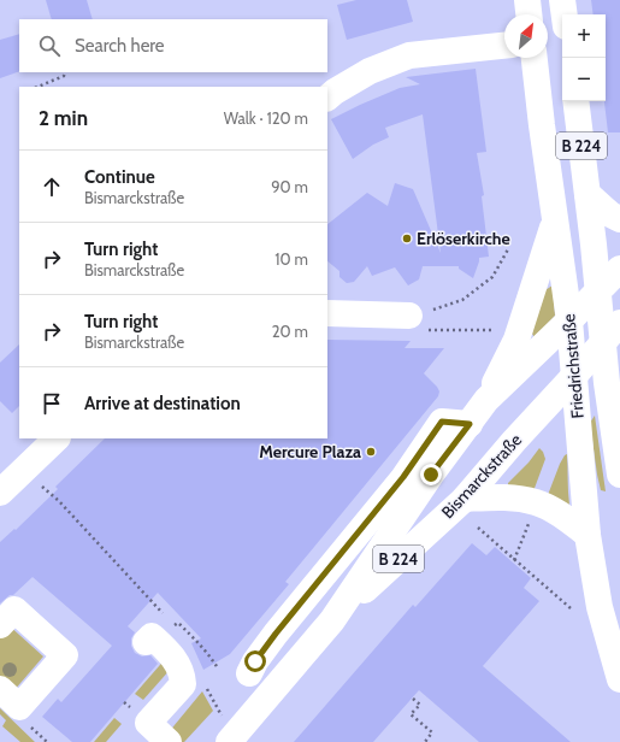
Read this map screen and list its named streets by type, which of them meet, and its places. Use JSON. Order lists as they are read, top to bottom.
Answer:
{
  "streets": {
    "main road": ["B 224", "Friedrichstraße", "Bismarckstraße"]
  },
  "crossings": [
    ["Friedrichstraße", "Bismarckstraße"]
  ],
  "places": ["Erlöserkirche", "Mercure Plaza"],
  "north": "top right",
  "page": {
    "map_buttons": ["+", "−"],
    "search": "Search here",
    "heading": ["2 min", "Walk · 120 m"],
    "list": [
      ["Continue", "Bismarckstraße", "90 m"],
      ["Turn right", "Bismarckstraße", "10 m"],
      ["Turn right", "Bismarckstraße", "20 m"],
      "Arrive at destination"
    ]
  }
}
